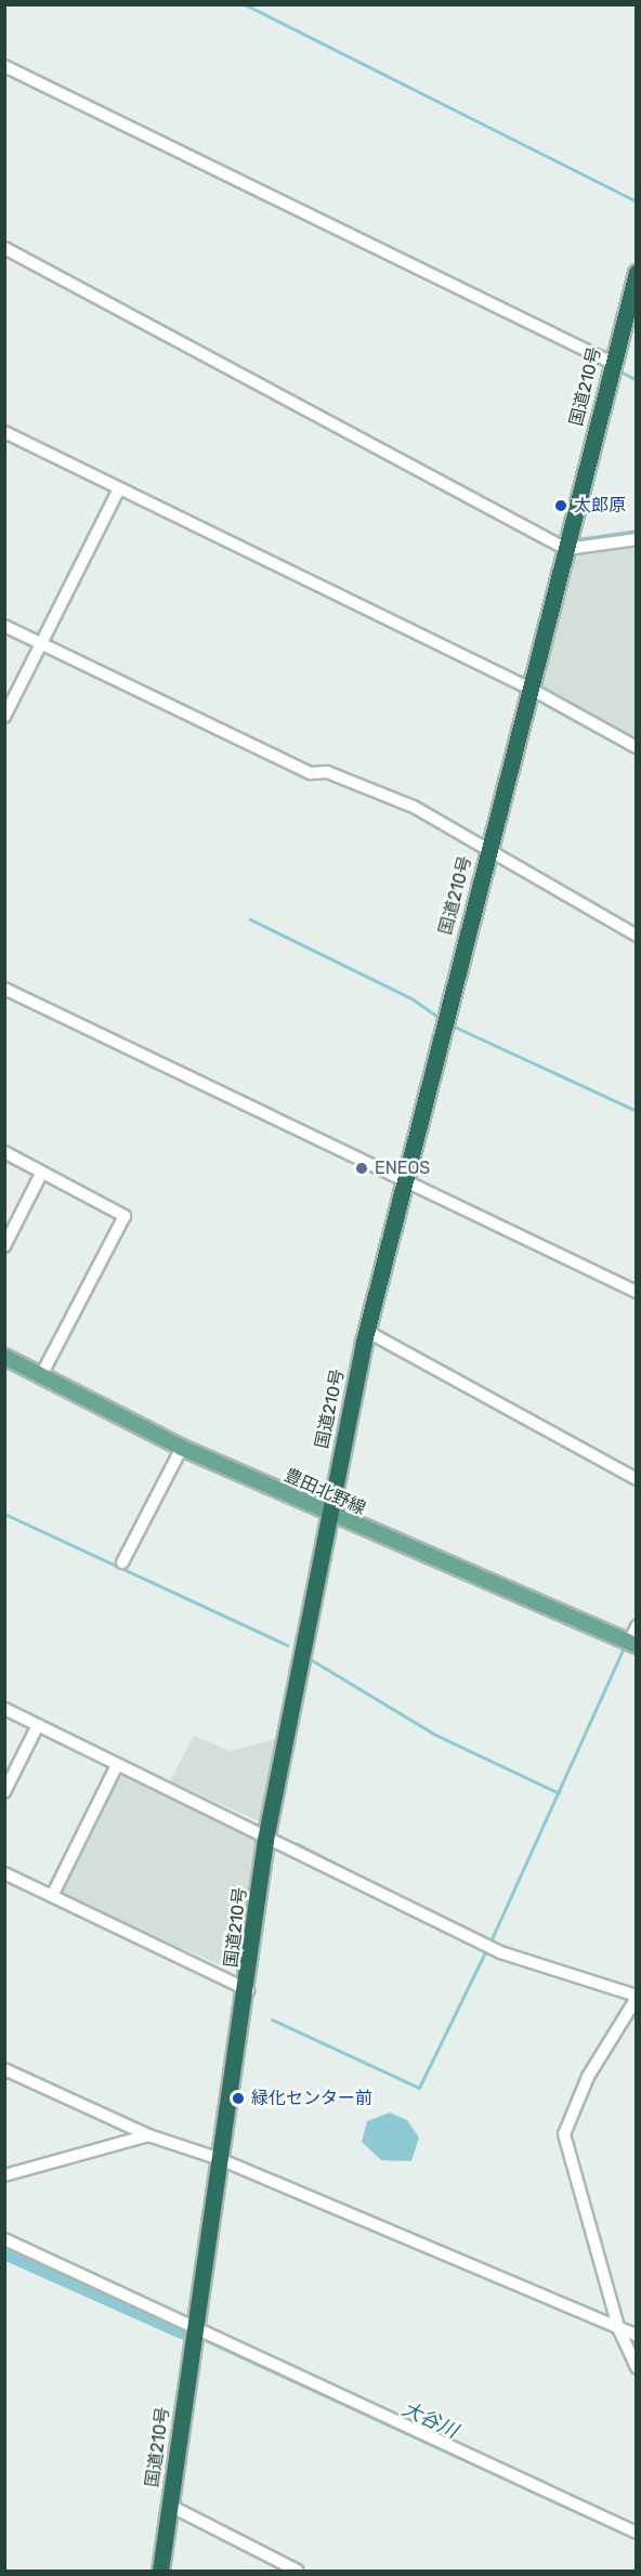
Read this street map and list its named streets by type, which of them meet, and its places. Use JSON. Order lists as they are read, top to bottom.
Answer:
{
  "streets": {
    "highway": ["国道210号"],
    "main road": ["豊田北野線"]
  },
  "crossings": [
    ["国道210号", "豊田北野線"]
  ],
  "water": ["大谷川"],
  "places": ["太郎原", "ENEOS", "緑化センター前"]
}
